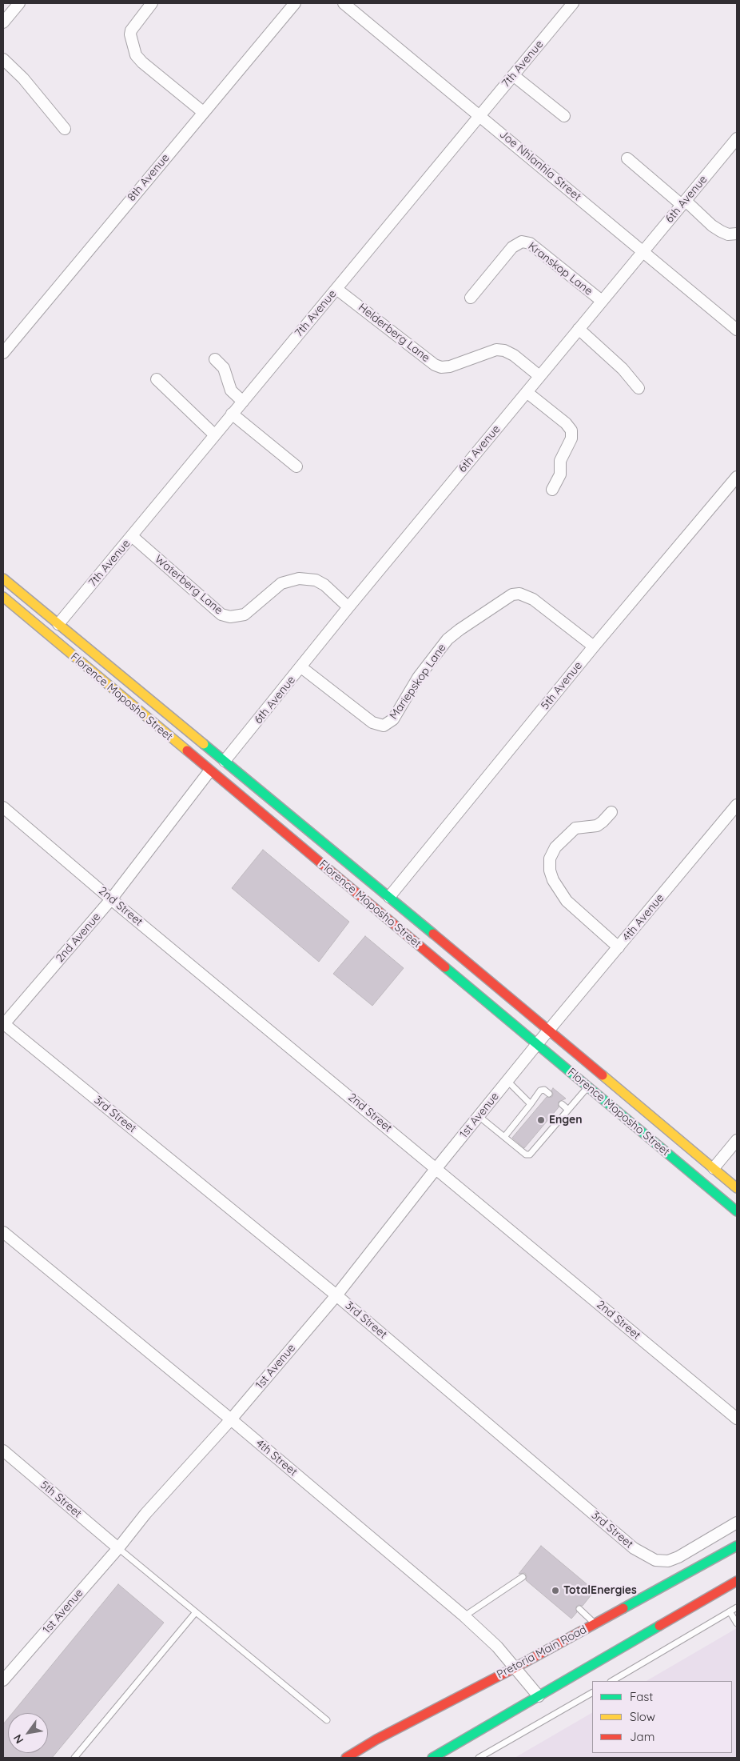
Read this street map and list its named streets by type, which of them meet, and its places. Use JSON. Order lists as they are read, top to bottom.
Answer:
{
  "streets": {
    "street": [
      "7th Avenue",
      "Joe Nhlanhla Street",
      "8th Avenue",
      "6th Avenue",
      "Kranskop Lane",
      "Helderberg Lane",
      "Waterberg Lane",
      "Mariepskop Lane",
      "5th Avenue",
      "Florence Moposho Street",
      "2nd Street",
      "4th Avenue",
      "2nd Avenue",
      "3rd Street",
      "1st Avenue",
      "4th Street",
      "5th Street",
      "Pretoria Main Road"
    ]
  },
  "crossings": [
    ["7th Avenue", "Joe Nhlanhla Street"],
    ["7th Avenue", "Helderberg Lane"],
    ["7th Avenue", "Waterberg Lane"],
    ["7th Avenue", "Florence Moposho Street"],
    ["Joe Nhlanhla Street", "6th Avenue"],
    ["6th Avenue", "Kranskop Lane"],
    ["6th Avenue", "Helderberg Lane"],
    ["6th Avenue", "Waterberg Lane"],
    ["6th Avenue", "Mariepskop Lane"],
    ["6th Avenue", "Florence Moposho Street"],
    ["Mariepskop Lane", "5th Avenue"],
    ["5th Avenue", "Florence Moposho Street"],
    ["Florence Moposho Street", "4th Avenue"],
    ["Florence Moposho Street", "2nd Avenue"],
    ["Florence Moposho Street", "1st Avenue"],
    ["2nd Street", "2nd Avenue"],
    ["2nd Street", "1st Avenue"],
    ["4th Avenue", "1st Avenue"],
    ["2nd Avenue", "3rd Street"],
    ["3rd Street", "1st Avenue"],
    ["1st Avenue", "4th Street"],
    ["1st Avenue", "5th Street"],
    ["4th Street", "Pretoria Main Road"]
  ],
  "places": ["Engen", "TotalEnergies"],
  "legend": ["Fast", "Slow", "Jam"],
  "north": "bottom left"
}
